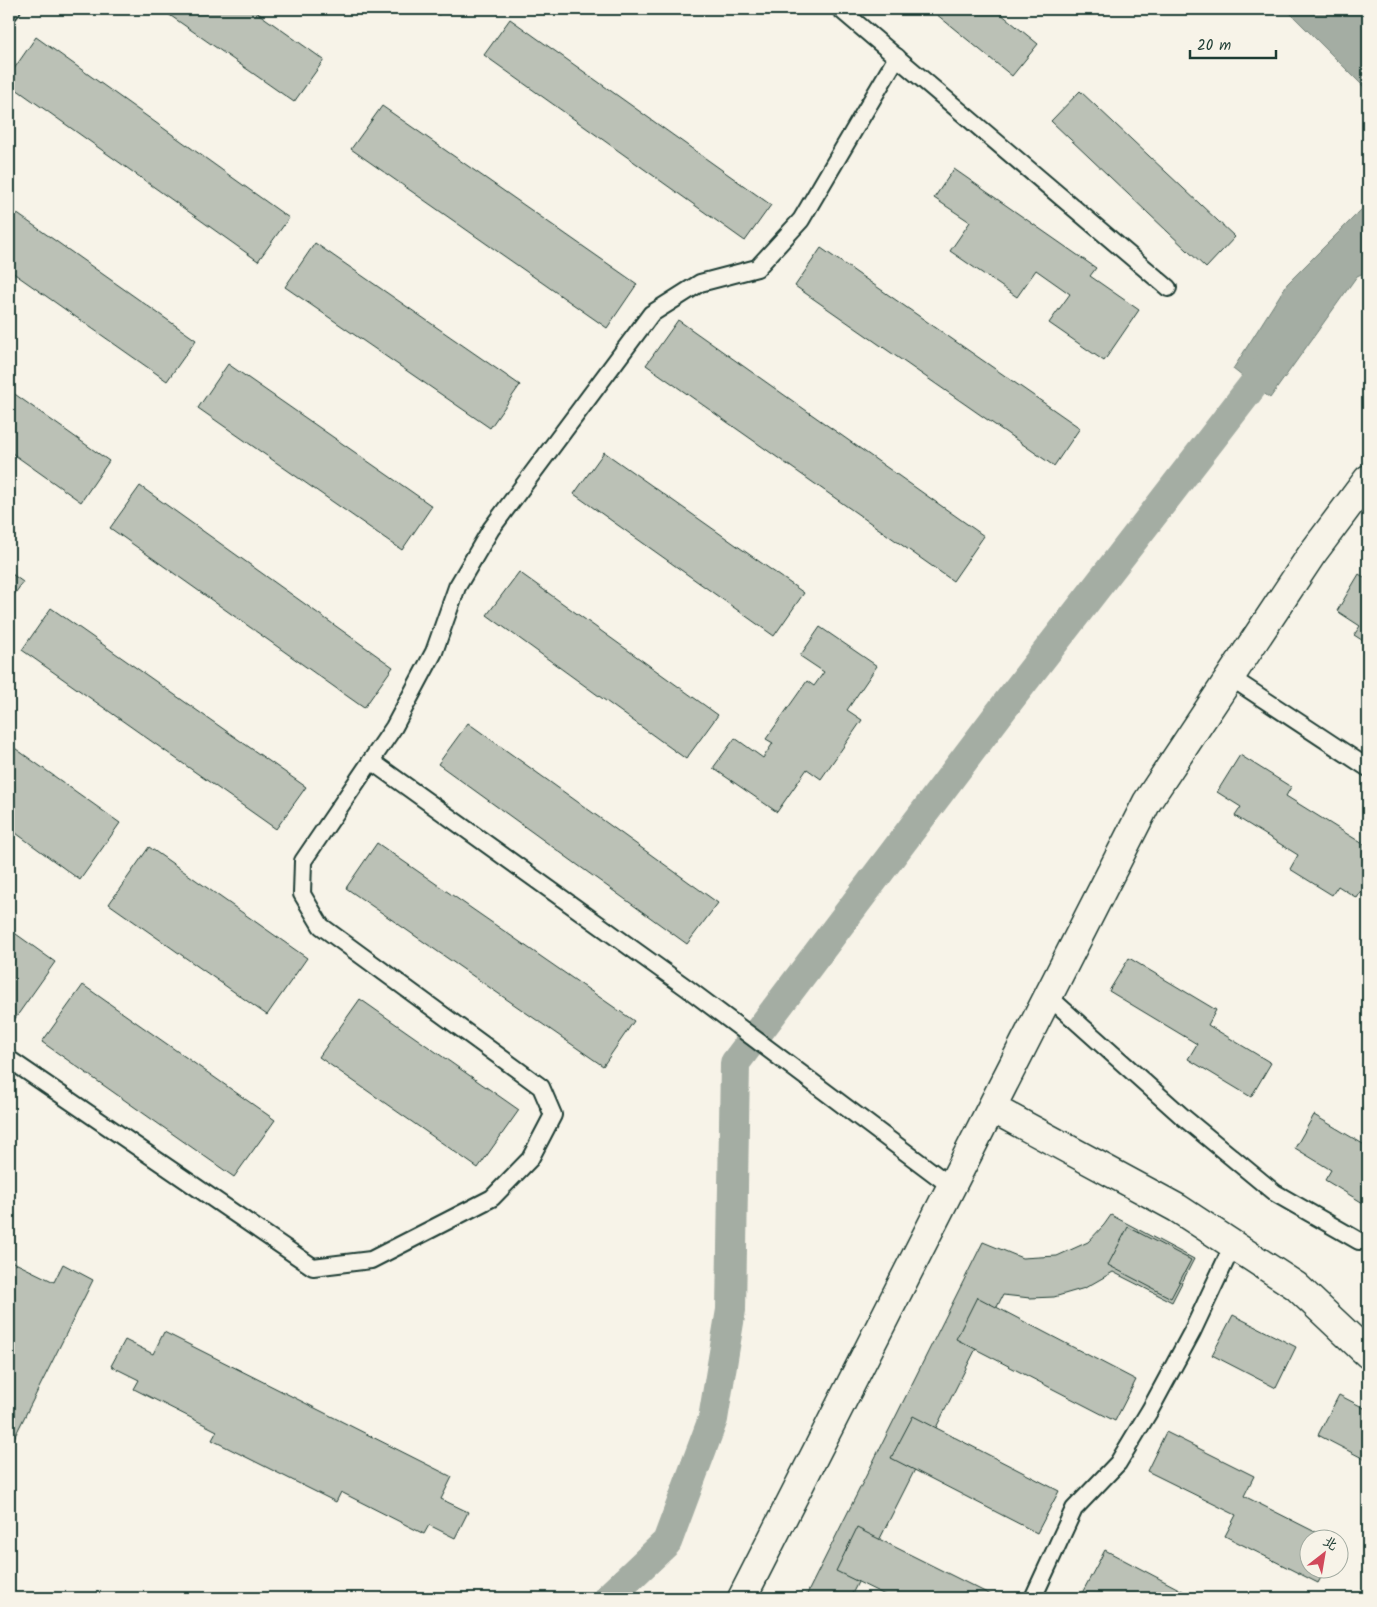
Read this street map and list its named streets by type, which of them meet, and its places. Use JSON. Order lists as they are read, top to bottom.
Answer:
{
  "scale_bar": "20 m",
  "north": "top right"
}
